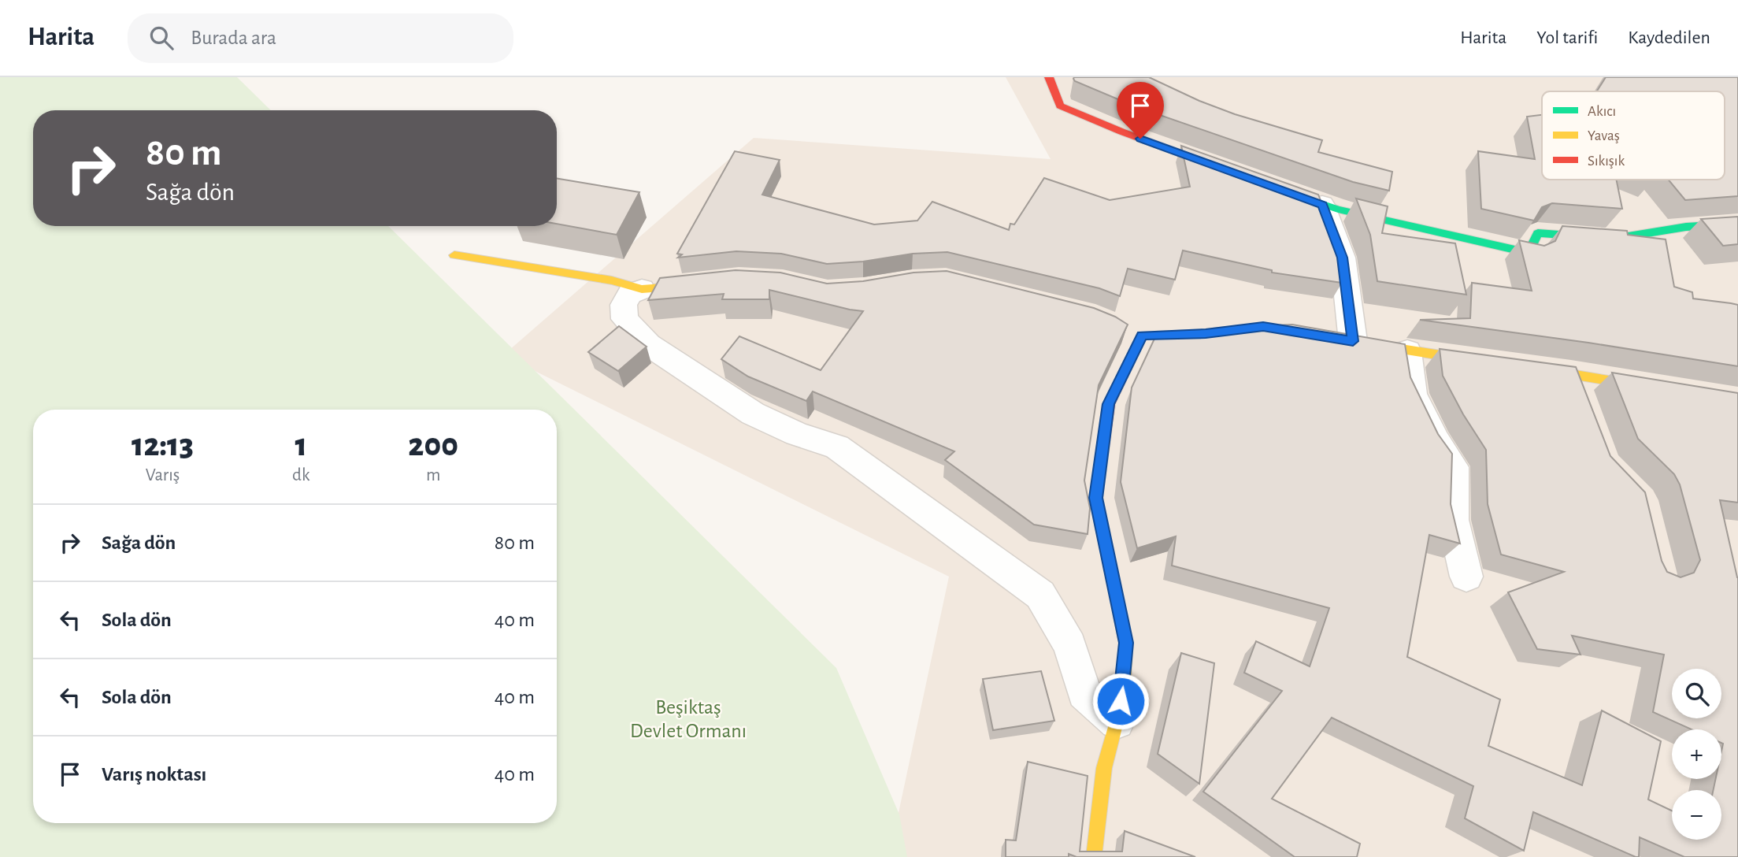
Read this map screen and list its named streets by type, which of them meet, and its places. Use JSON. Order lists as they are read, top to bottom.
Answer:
{
  "parks": ["Beşiktaş Devlet Ormanı"],
  "legend": ["Akıcı", "Yavaş", "Sıkışık"],
  "page": {
    "header": "Harita",
    "search": "Burada ara",
    "nav": ["Harita", "Yol tarifi", "Kaydedilen"],
    "turn": ["80 m", "Sağa dön"],
    "eta": [
      "12:13",
      "Varış",
      "1",
      "dk",
      "200",
      "m"
    ],
    "list": [
      {
        "name": "Sağa dön",
        "value": "80 m"
      },
      {
        "name": "Sola dön",
        "value": "40 m"
      },
      {
        "name": "Sola dön",
        "value": "40 m"
      },
      {
        "name": "Varış noktası",
        "value": "40 m"
      }
    ],
    "map_buttons": ["+", "−"]
  }
}
